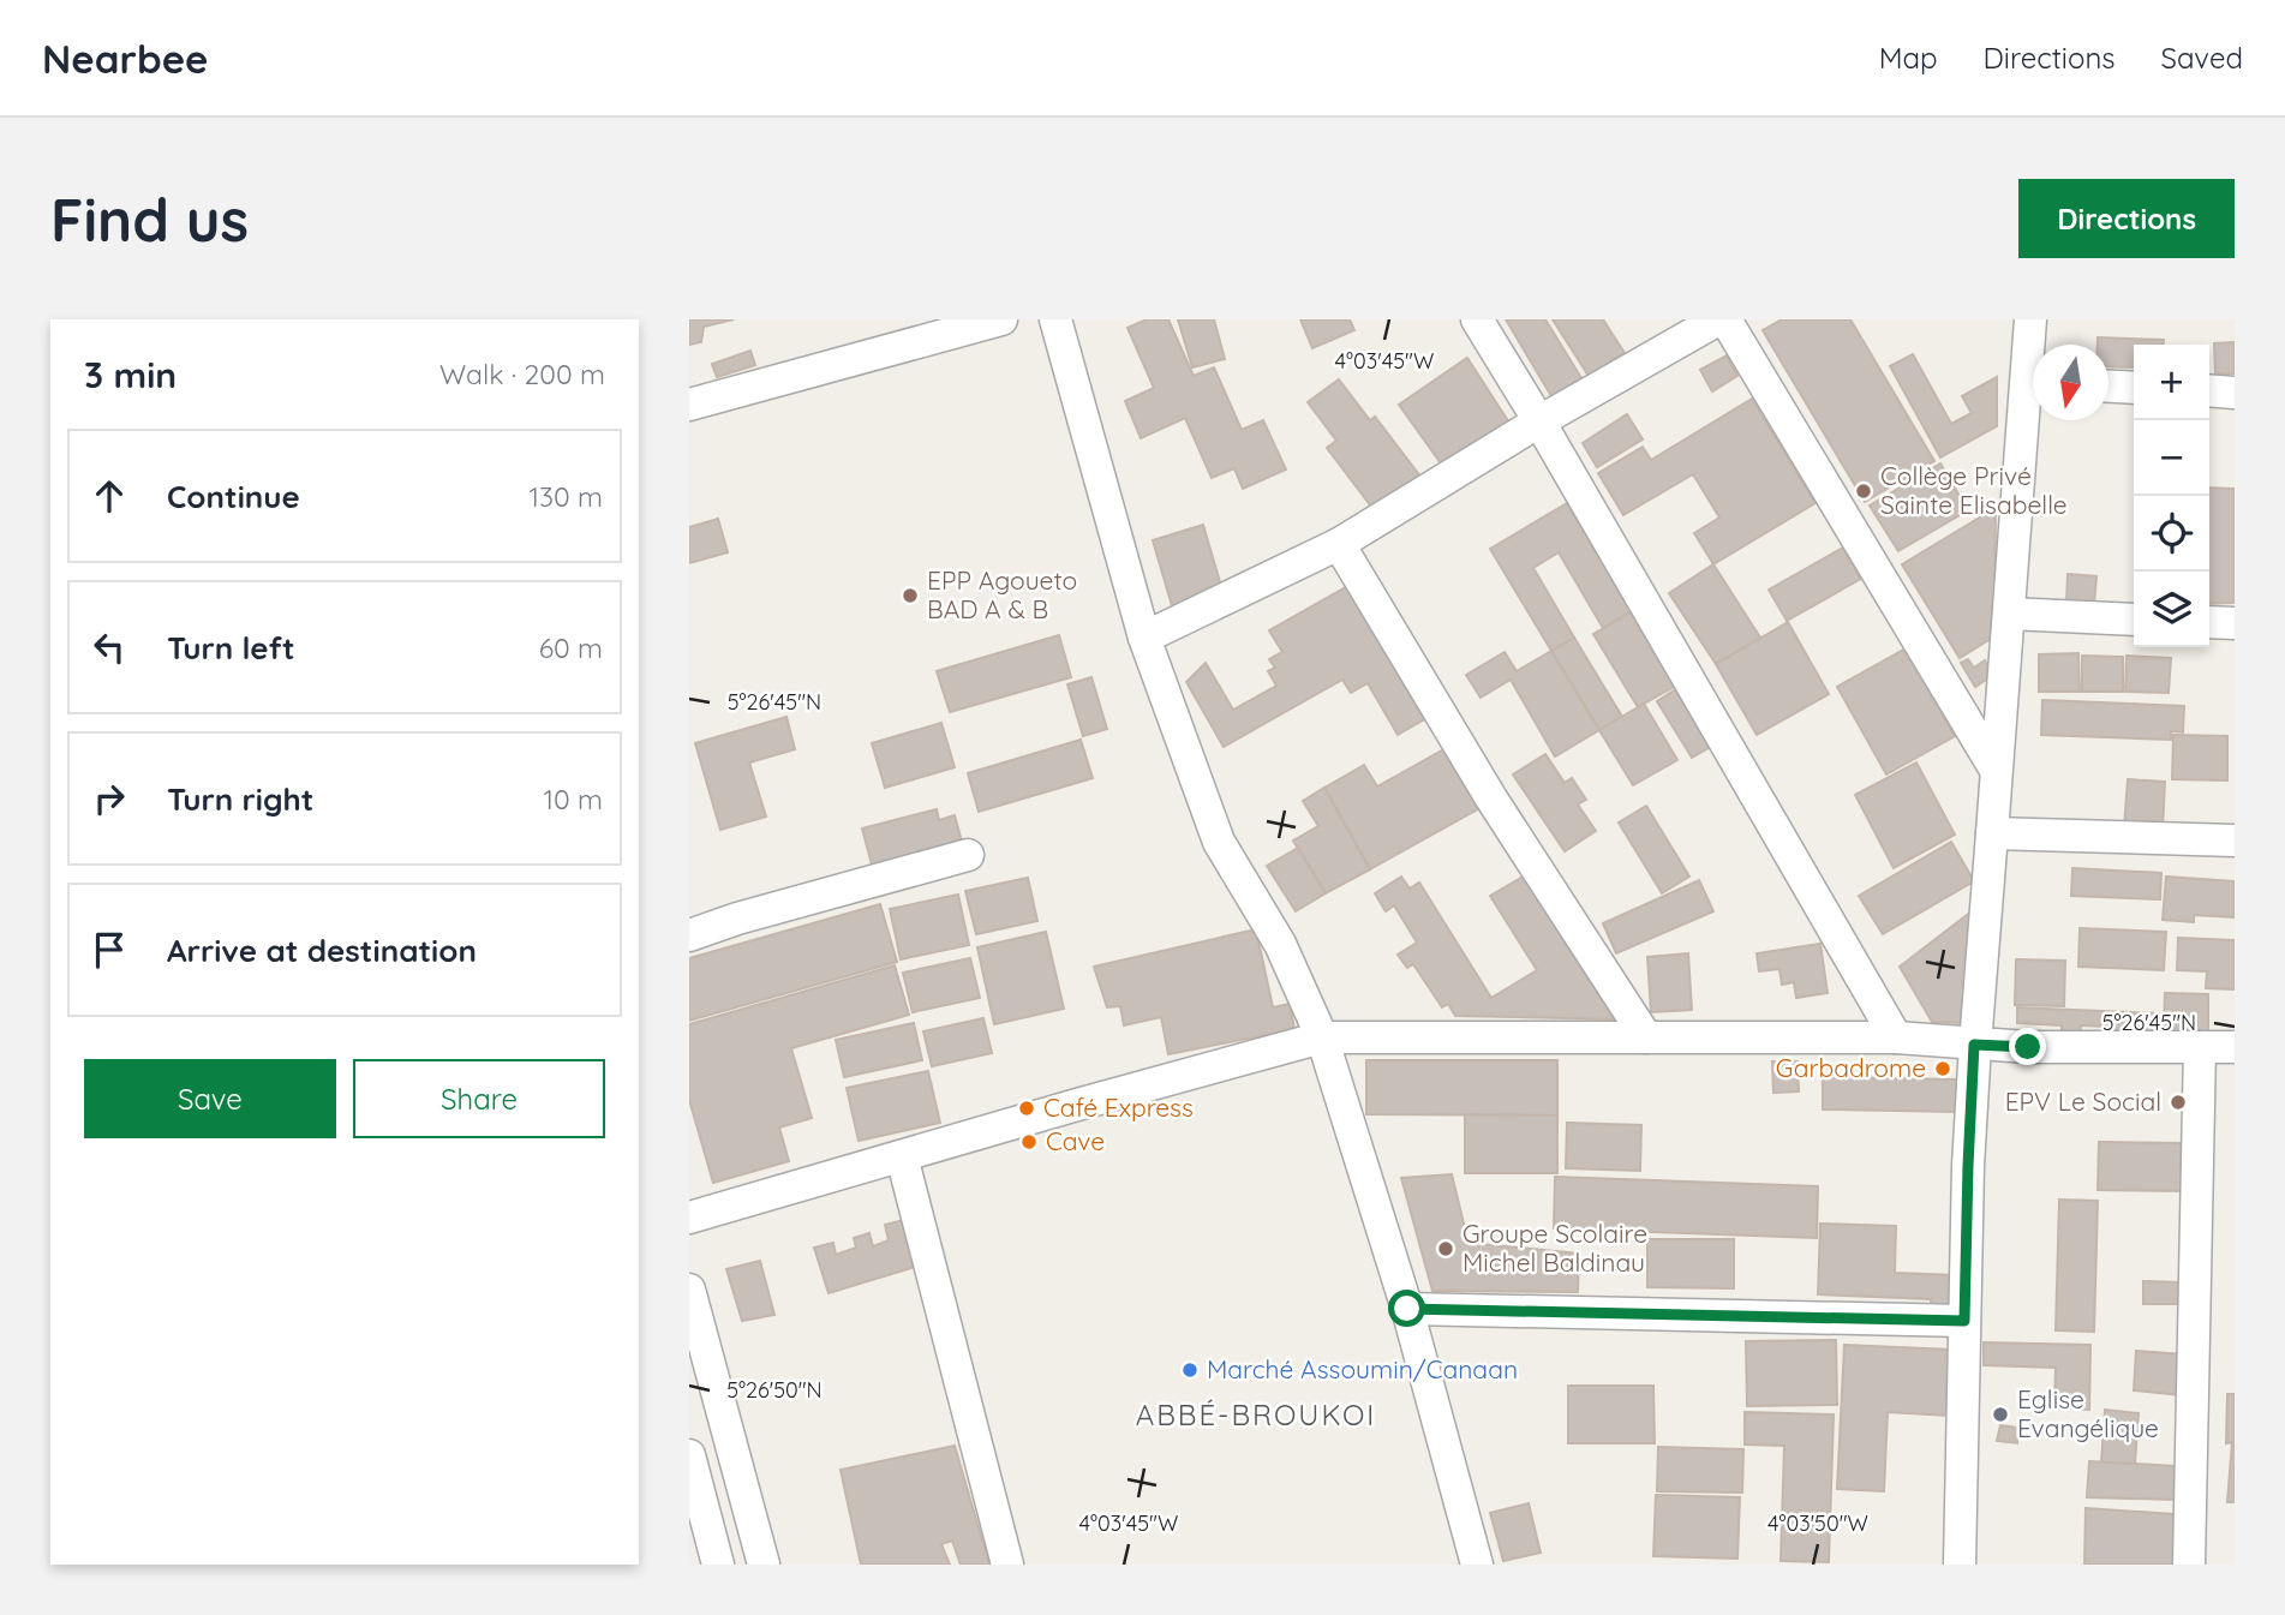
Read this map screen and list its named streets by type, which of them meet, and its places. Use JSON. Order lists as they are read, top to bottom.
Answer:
{
  "districts": ["ABBÉ-BROUKOI"],
  "places": [
    "Collège Privé Sainte Elisabelle",
    "EPP Agoueto BAD A & B",
    "Garbadrome",
    "EPV Le Social",
    "Café Express",
    "Cave",
    "Groupe Scolaire Michel Baldinau",
    "Marché Assoumin/Canaan",
    "Eglise Evangélique"
  ],
  "north": "bottom",
  "page": {
    "header": "Nearbee",
    "nav": ["Map", "Directions", "Saved"],
    "buttons": [
      "Directions",
      ["Save", "Share"]
    ],
    "title": "Find us",
    "heading": ["3 min", "Walk · 200 m"],
    "map_buttons": ["+", "−"],
    "list": [
      ["Continue", "130 m"],
      ["Turn left", "60 m"],
      ["Turn right", "10 m"],
      "Arrive at destination"
    ]
  },
  "coordinates": [
    "4°03'45\"W",
    "5°26'45\"N",
    "5°26'50\"N",
    "4°03'50\"W"
  ]
}
